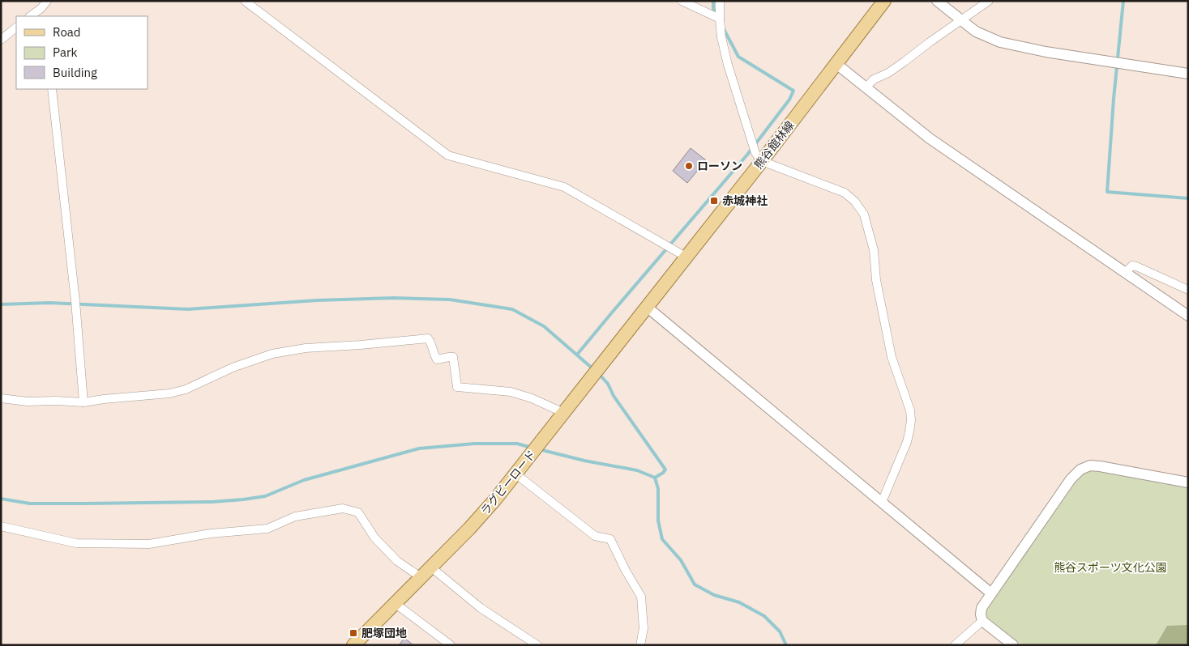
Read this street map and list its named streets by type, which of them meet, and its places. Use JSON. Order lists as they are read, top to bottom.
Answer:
{
  "streets": {
    "main road": ["熊谷館林線", "ラグビーロード"]
  },
  "crossings": [
    ["熊谷館林線", "ラグビーロード"]
  ],
  "parks": ["熊谷スポーツ文化公園"],
  "places": {
    "other": ["ローソン"],
    "transit": ["赤城神社", "肥塚団地"]
  },
  "legend": ["Road", "Park", "Building"]
}
